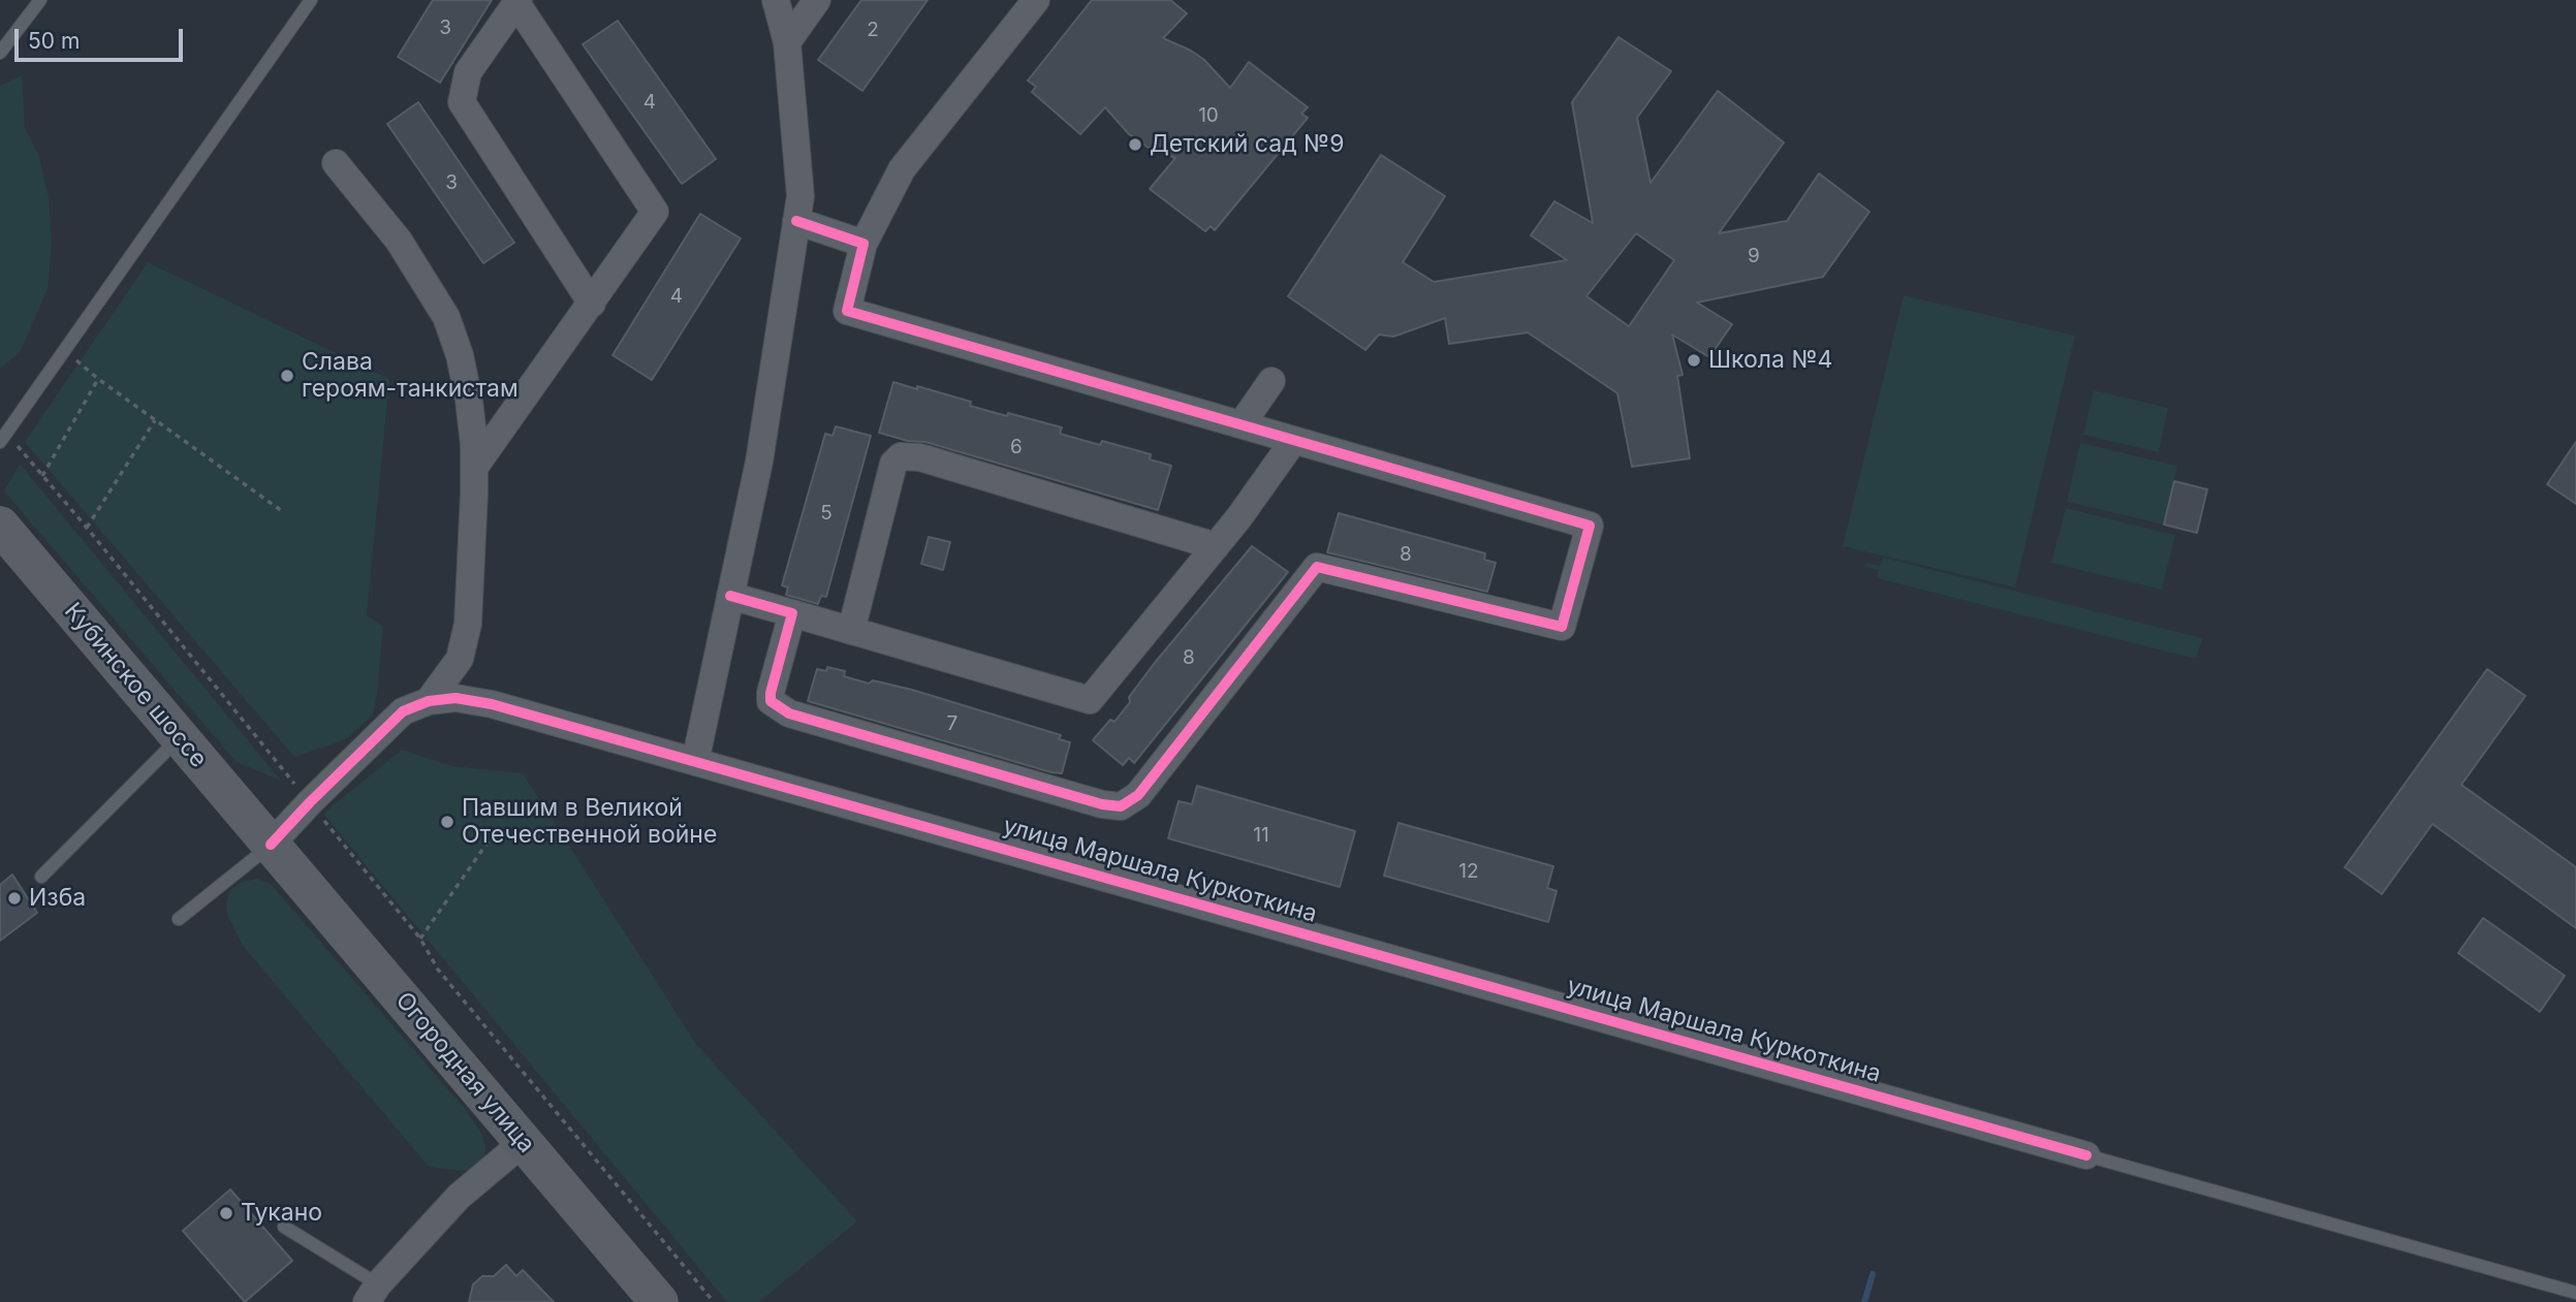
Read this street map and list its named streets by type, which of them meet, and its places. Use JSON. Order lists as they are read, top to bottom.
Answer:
{
  "streets": {
    "main road": ["Кубинское шоссе", "Огородная улица"],
    "street": ["улица Маршала Куркоткина"]
  },
  "crossings": [
    ["Кубинское шоссе", "улица Маршала Куркоткина"],
    ["Кубинское шоссе", "Огородная улица"],
    ["улица Маршала Куркоткина", "Огородная улица"]
  ],
  "places": [
    "Детский сад №9",
    "Школа №4",
    "Слава героям-танкистам",
    "Павшим в Великой Отечественной войне",
    "Изба",
    "Тукано"
  ],
  "house_numbers": [
    "3",
    "2",
    "4",
    "10",
    "3",
    "9",
    "4",
    "6",
    "5",
    "8",
    "8",
    "7",
    "11",
    "12"
  ],
  "scale_bar": "50 m"
}
